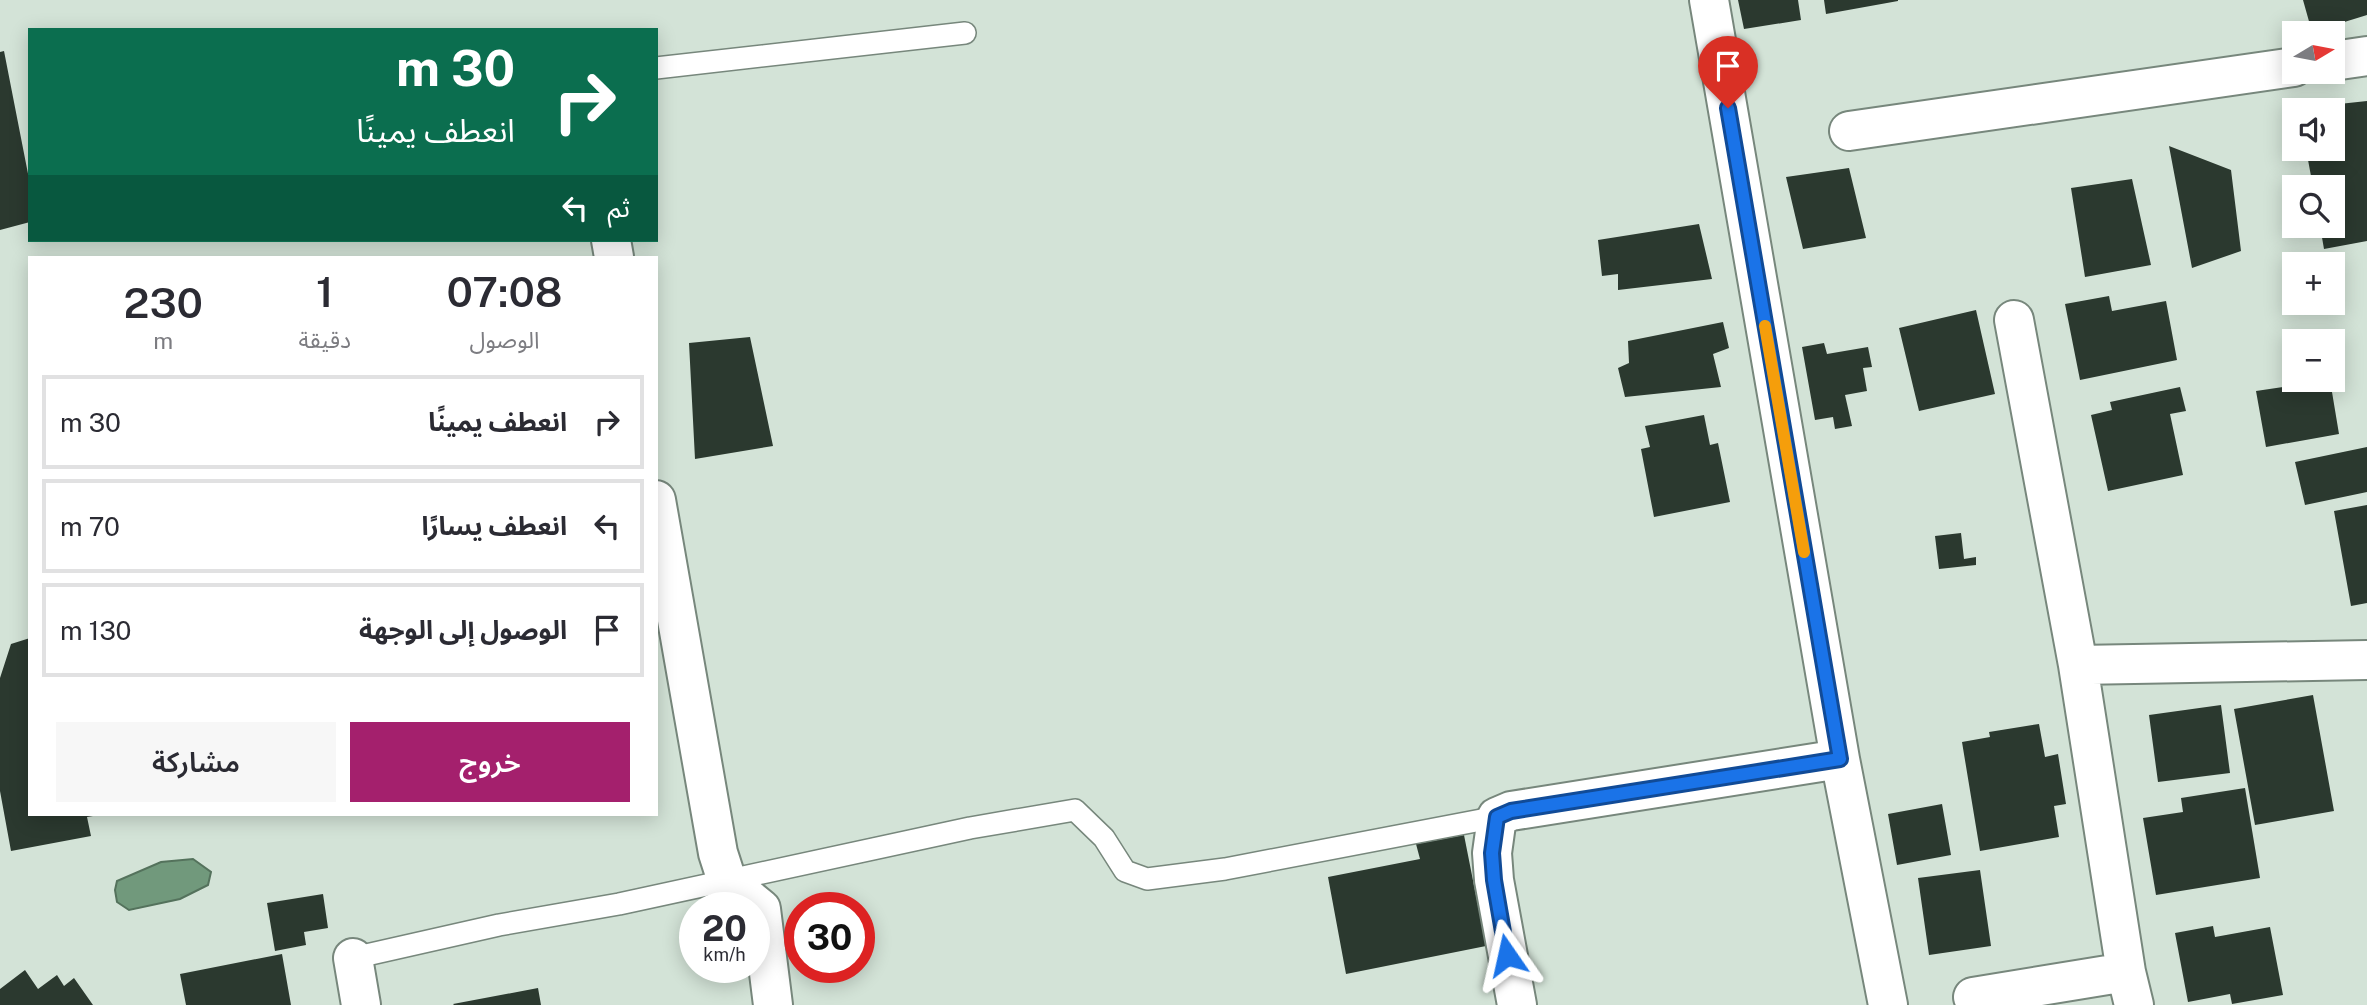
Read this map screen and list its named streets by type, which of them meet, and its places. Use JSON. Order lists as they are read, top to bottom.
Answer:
{
  "north": "right",
  "page": {
    "map_buttons": ["+", "−"],
    "turn": ["30 m", "انعطف يمينًا"],
    "then": "ثم",
    "eta": [
      "07:08",
      "الوصول",
      "1",
      "دقيقة",
      "230",
      "m"
    ],
    "list": [
      {
        "name": "انعطف يمينًا",
        "value": "30 m"
      },
      {
        "name": "انعطف يسارًا",
        "value": "70 m"
      },
      {
        "name": "الوصول إلى الوجهة",
        "value": "130 m"
      }
    ],
    "buttons": ["خروج", "مشاركة"],
    "speed": "20 km/h",
    "limit": "30"
  }
}
